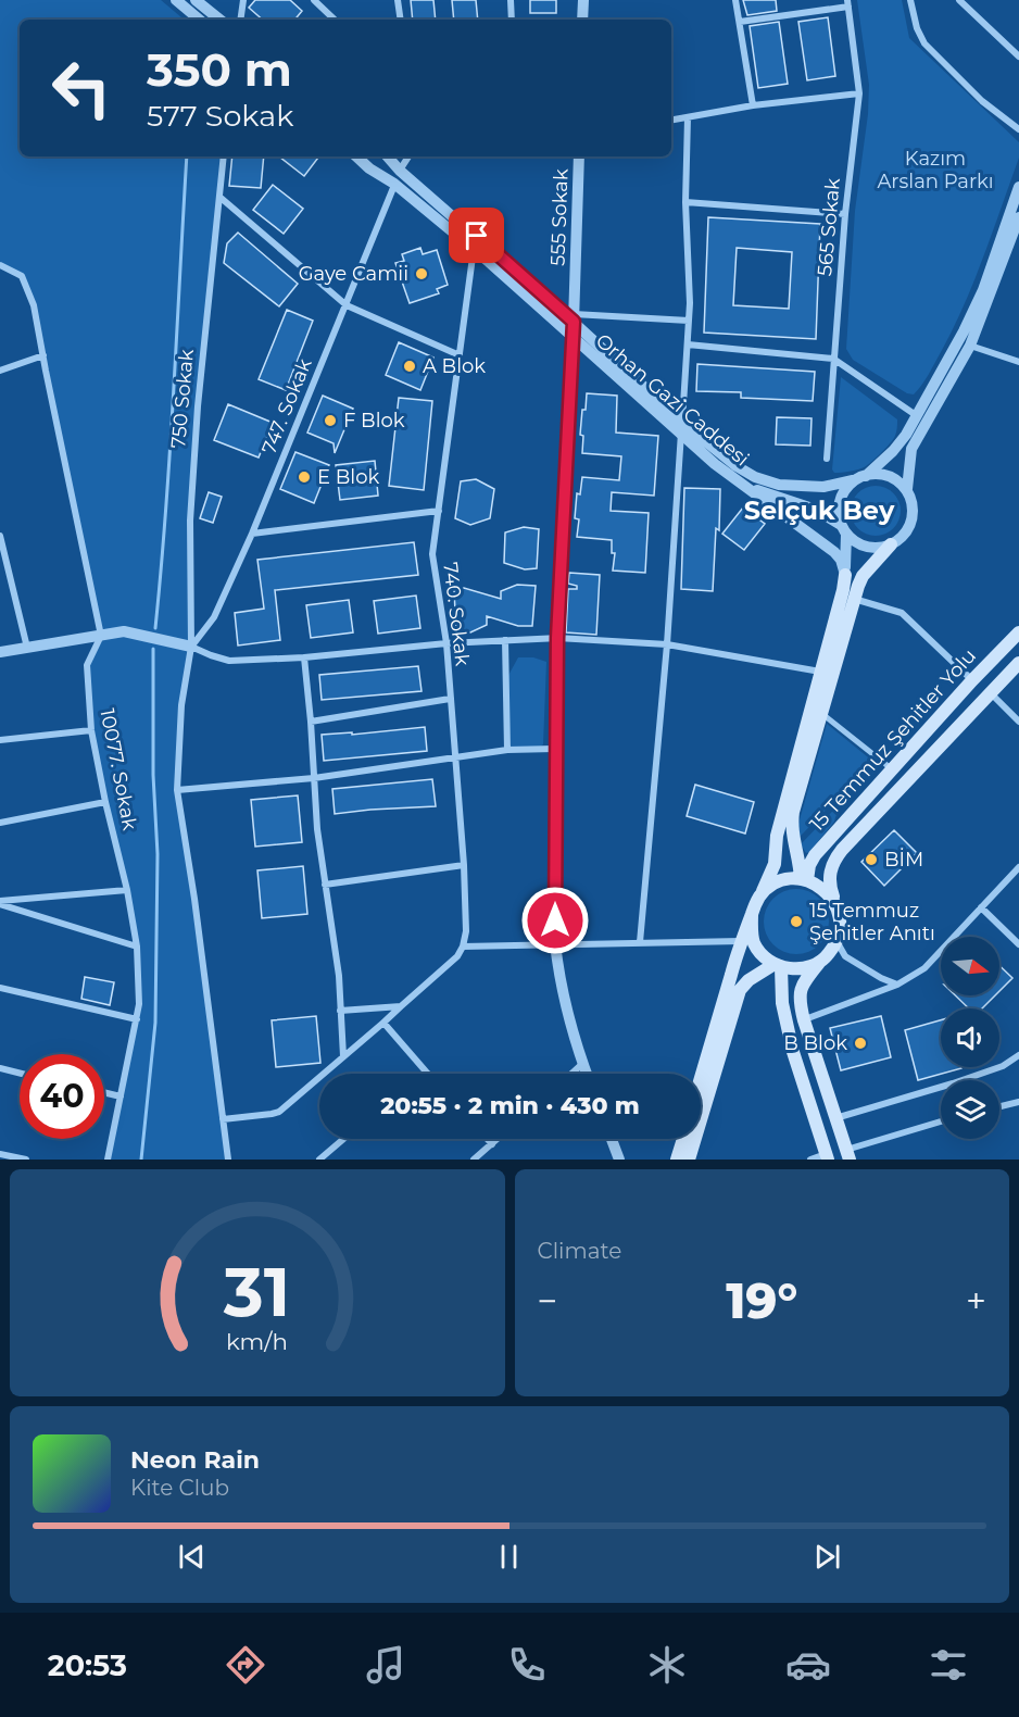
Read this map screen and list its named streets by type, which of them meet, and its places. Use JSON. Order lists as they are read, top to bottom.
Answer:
{
  "streets": {
    "main road": ["15 Temmuz Şehitler Yolu"],
    "street": [
      "555 Sokak",
      "565 Sokak",
      "750 Sokak",
      "Orhan Gazi Caddesi",
      "747. Sokak",
      "740. Sokak",
      "10077. Sokak"
    ]
  },
  "crossings": [
    ["555 Sokak", "Orhan Gazi Caddesi"],
    ["750 Sokak", "747. Sokak"],
    ["Orhan Gazi Caddesi", "747. Sokak"],
    ["Orhan Gazi Caddesi", "740. Sokak"]
  ],
  "districts": ["Selçuk Bey"],
  "parks": ["Kazım Arslan Parkı"],
  "places": [
    "Gaye Camii",
    "A Blok",
    "F Blok",
    "E Blok",
    "BİM",
    "15 Temmuz Şehitler Anıtı",
    "B Blok"
  ],
  "north": "right",
  "page": {
    "turn": ["350 m", "577 Sokak"],
    "limit": "40",
    "trip": "20:55 · 2 min · 430 m",
    "tile": "Climate",
    "heat": ["−", "19°", "+"],
    "song": ["Neon Rain", "Kite Club"],
    "tabs": "20:53",
    "gauge": ["31", "km/h"]
  }
}
